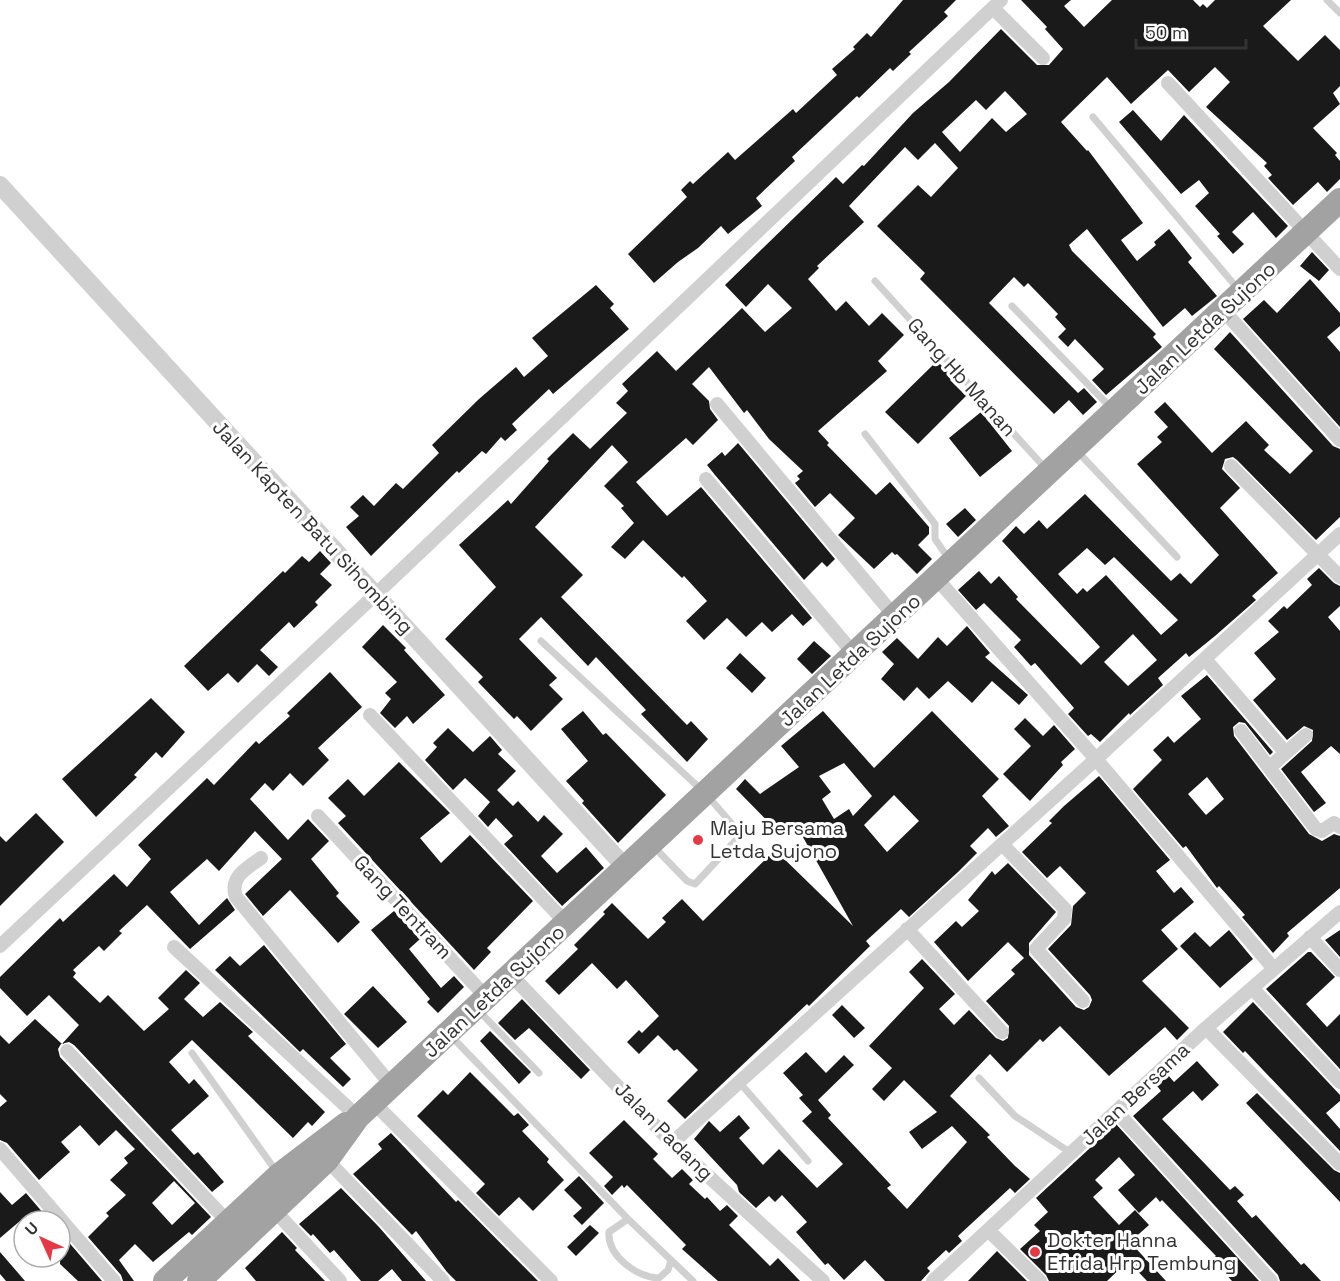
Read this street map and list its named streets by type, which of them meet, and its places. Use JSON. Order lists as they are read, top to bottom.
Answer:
{
  "streets": {
    "highway": ["Jalan Letda Sujono"],
    "street": [
      "Jalan Kapten Batu Sihombing",
      "Gang Tentram",
      "Jalan Bersama",
      "Jalan Padang"
    ],
    "lane": ["Gang Hb Manan"]
  },
  "crossings": [
    ["Jalan Letda Sujono", "Gang Hb Manan"],
    ["Jalan Letda Sujono", "Jalan Kapten Batu Sihombing"],
    ["Jalan Letda Sujono", "Gang Tentram"],
    ["Jalan Letda Sujono", "Jalan Padang"]
  ],
  "places": ["Maju Bersama Letda Sujono", "Dokter Hanna Efrida Hrp Tembung"],
  "scale_bar": "50 m",
  "north": "top left"
}
